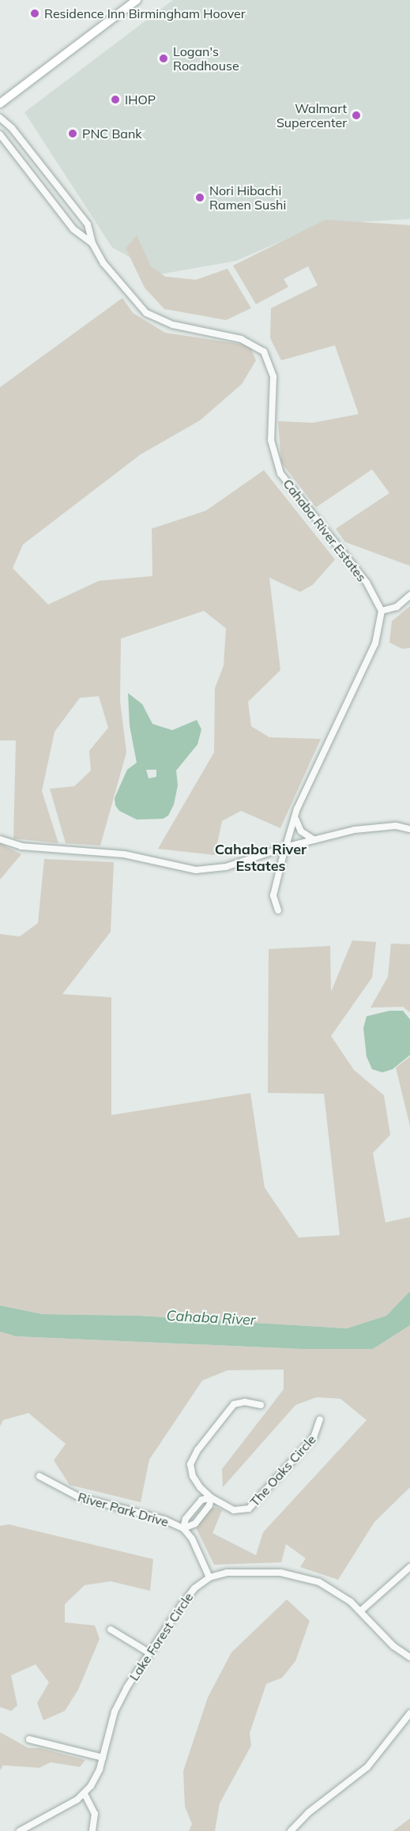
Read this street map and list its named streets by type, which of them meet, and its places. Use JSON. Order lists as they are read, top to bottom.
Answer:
{
  "streets": {
    "street": [
      "Cahaba River Estates",
      "The Oaks Circle",
      "River Park Drive",
      "Lake Forest Circle"
    ]
  },
  "crossings": [
    ["River Park Drive", "Lake Forest Circle"]
  ],
  "districts": ["Cahaba River Estates"],
  "water": ["Cahaba River"],
  "places": [
    "Residence Inn Birmingham Hoover",
    "Logan's Roadhouse",
    "IHOP",
    "Walmart Supercenter",
    "PNC Bank",
    "Nori Hibachi Ramen Sushi"
  ]
}
